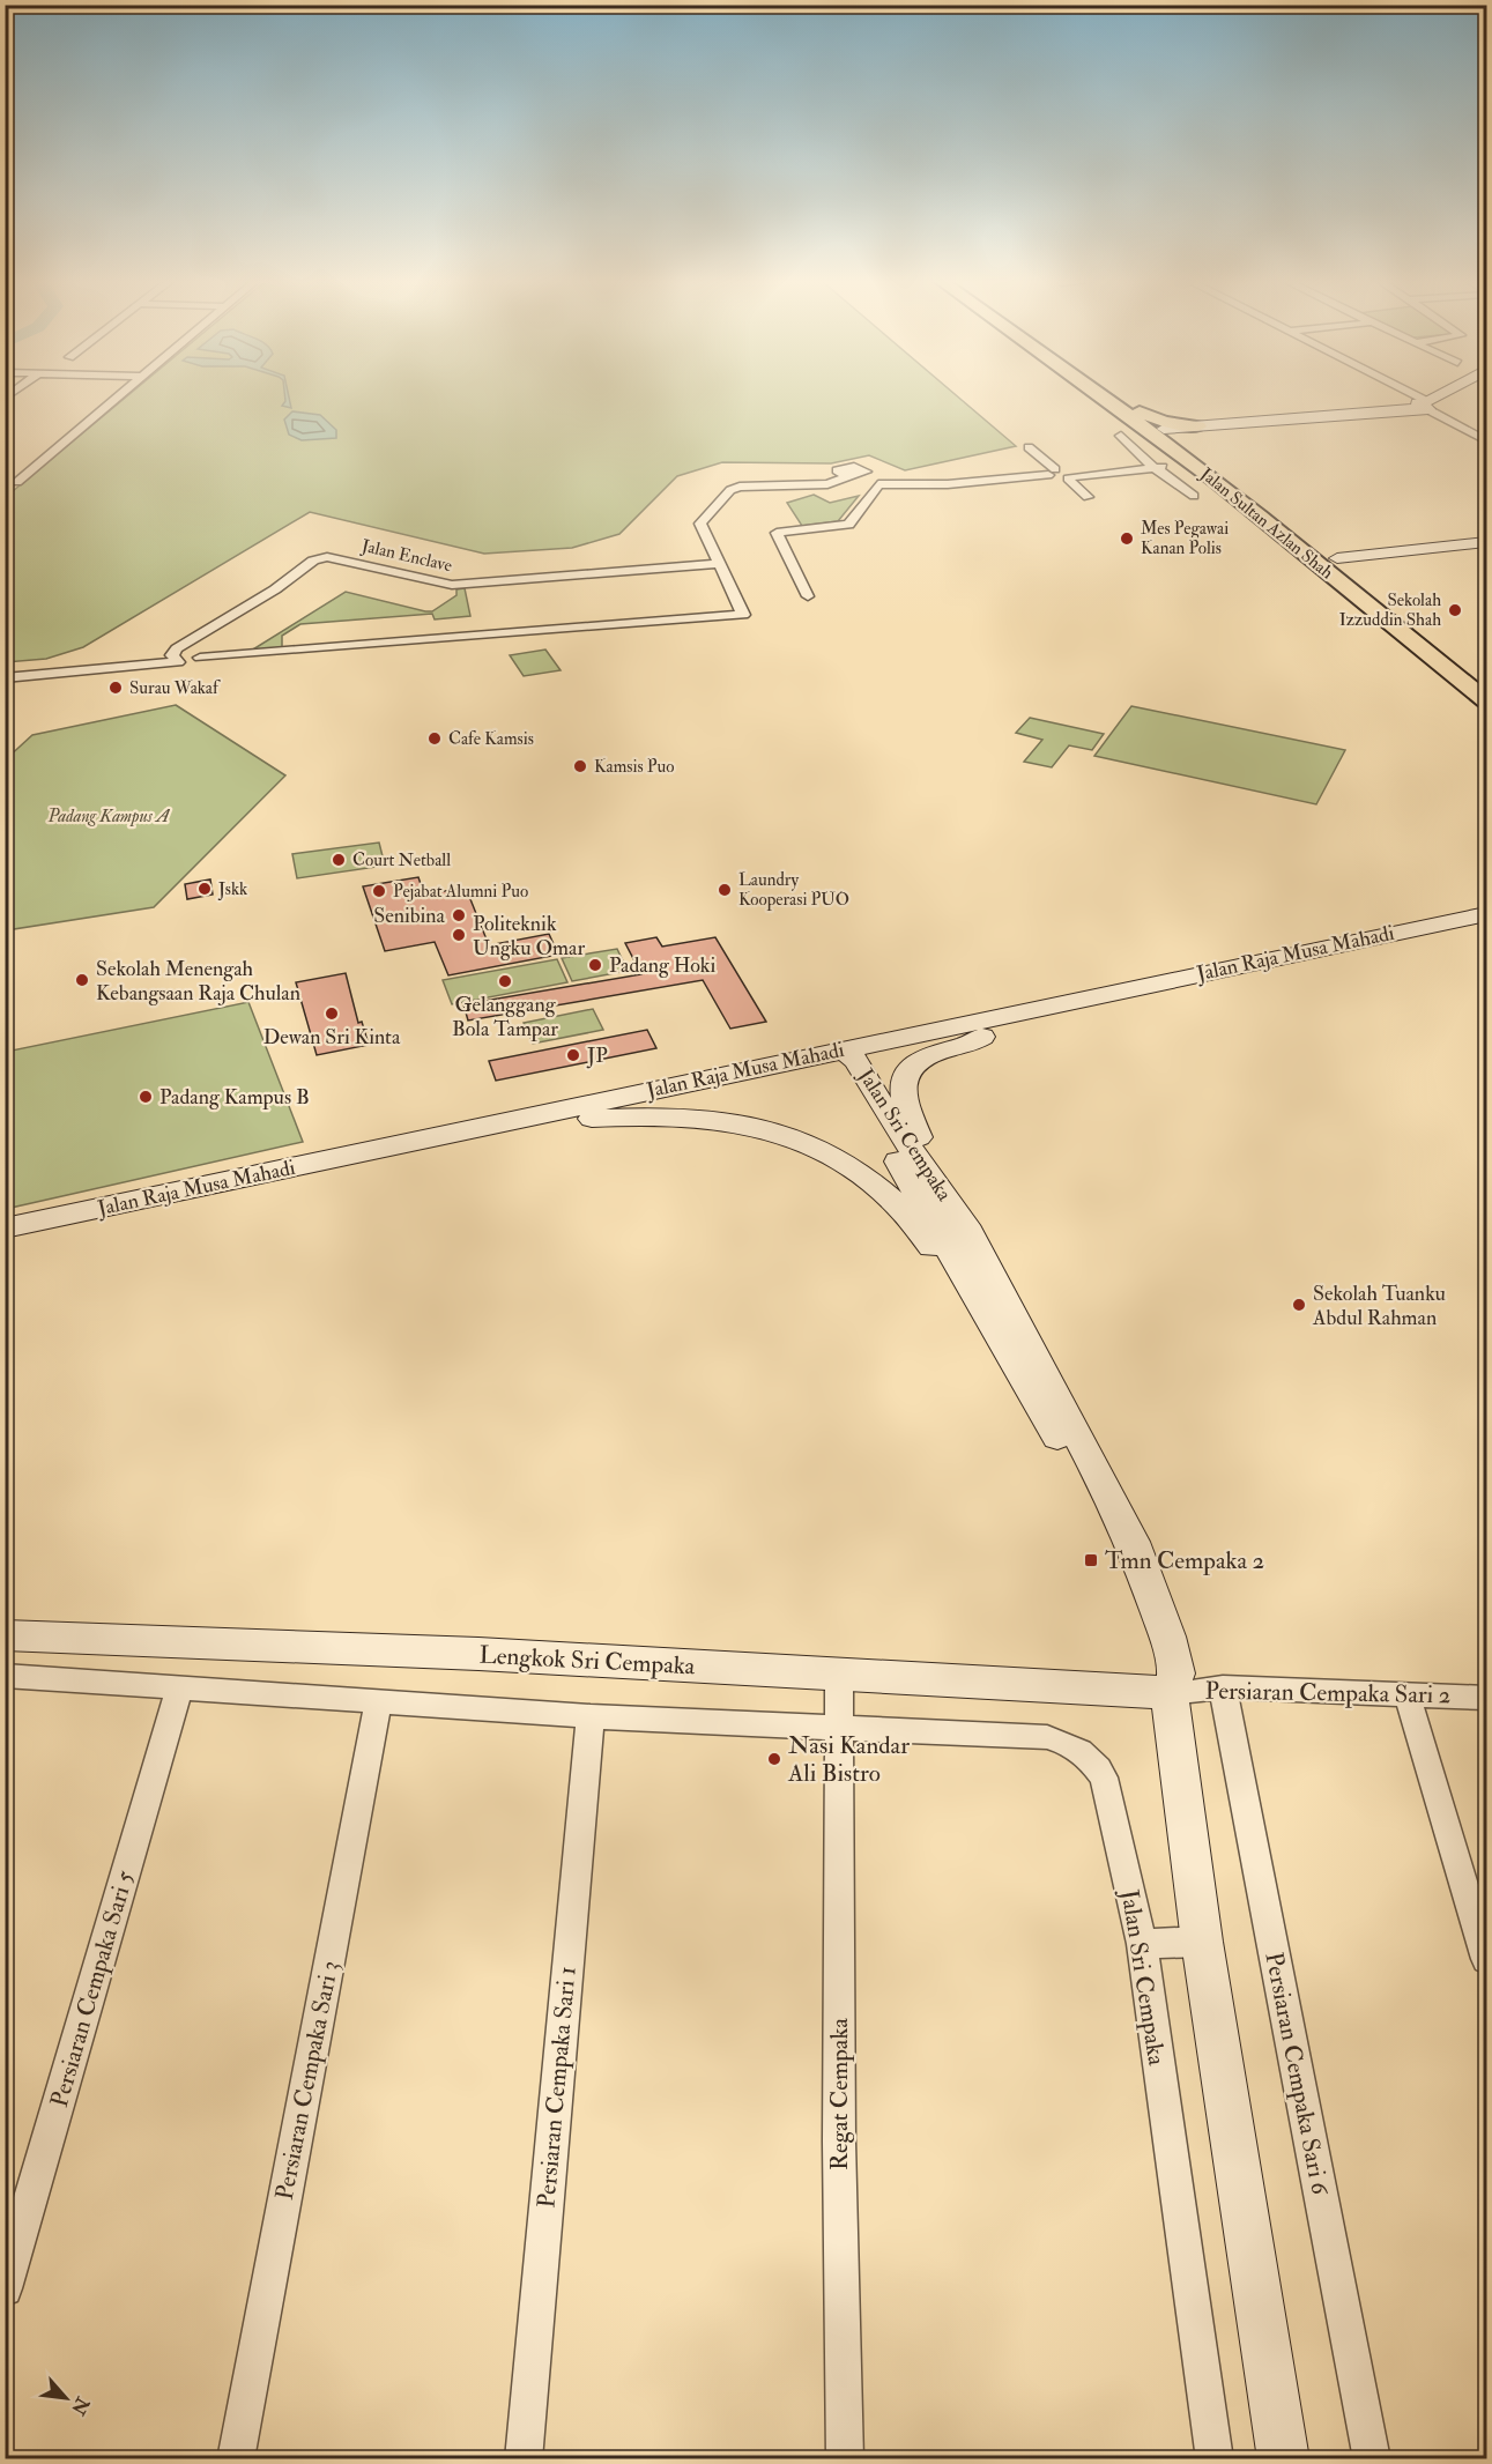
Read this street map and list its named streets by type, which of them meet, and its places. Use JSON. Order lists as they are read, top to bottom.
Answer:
{
  "streets": {
    "main road": ["Jalan Sultan Azlan Shah"],
    "street": [
      "Jalan Enclave",
      "Jalan Raja Musa Mahadi",
      "Jalan Sri Cempaka",
      "Lengkok Sri Cempaka",
      "Persiaran Cempaka Sari 2",
      "Persiaran Cempaka Sari 5",
      "Persiaran Cempaka Sari 6",
      "Persiaran Cempaka Sari 3",
      "Persiaran Cempaka Sari 1",
      "Regat Cempaka"
    ]
  },
  "crossings": [
    ["Jalan Raja Musa Mahadi", "Jalan Sri Cempaka"],
    ["Jalan Sri Cempaka", "Lengkok Sri Cempaka"],
    ["Jalan Sri Cempaka", "Persiaran Cempaka Sari 2"],
    ["Jalan Sri Cempaka", "Persiaran Cempaka Sari 5"],
    ["Jalan Sri Cempaka", "Persiaran Cempaka Sari 3"],
    ["Jalan Sri Cempaka", "Persiaran Cempaka Sari 1"],
    ["Jalan Sri Cempaka", "Regat Cempaka"],
    ["Lengkok Sri Cempaka", "Persiaran Cempaka Sari 2"],
    ["Lengkok Sri Cempaka", "Regat Cempaka"],
    ["Persiaran Cempaka Sari 2", "Persiaran Cempaka Sari 6"]
  ],
  "parks": ["Padang Kampus A"],
  "places": {
    "other": [
      "Mes Pegawai Kanan Polis",
      "Sekolah Izzuddin Shah",
      "Surau Wakaf",
      "Cafe Kamsis",
      "Kamsis Puo",
      "Court Netball",
      "Jskk",
      "Laundry Kooperasi PUO",
      "Pejabat Alumni Puo",
      "Senibina",
      "Politeknik Ungku Omar",
      "Padang Hoki",
      "Sekolah Menengah Kebangsaan Raja Chulan",
      "Gelanggang Bola Tampar",
      "Dewan Sri Kinta",
      "JP",
      "Padang Kampus B",
      "Sekolah Tuanku Abdul Rahman",
      "Nasi Kandar Ali Bistro"
    ],
    "transit": ["Tmn Cempaka 2"]
  },
  "north": "bottom right"
}
